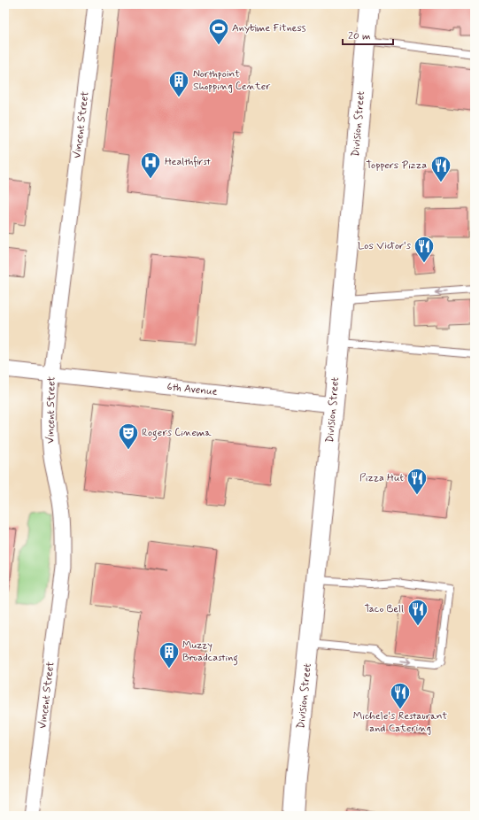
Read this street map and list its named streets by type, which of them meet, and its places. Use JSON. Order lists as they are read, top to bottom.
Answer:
{
  "streets": {
    "main road": ["Division Street"],
    "street": ["Vincent Street", "6th Avenue"]
  },
  "crossings": [
    ["Division Street", "6th Avenue"],
    ["Vincent Street", "6th Avenue"]
  ],
  "places": {
    "sports": ["Anytime Fitness"],
    "building": ["Northpoint Shopping Center", "Muzzy Broadcasting"],
    "hospital": ["Healthfirst"],
    "restaurant": [
      "Toppers Pizza",
      "Los Victor's",
      "Pizza Hut",
      "Taco Bell",
      "Michele's Restaurant and Catering"
    ],
    "theatre": ["Rogers Cinema"]
  },
  "scale_bar": "20 m"
}
